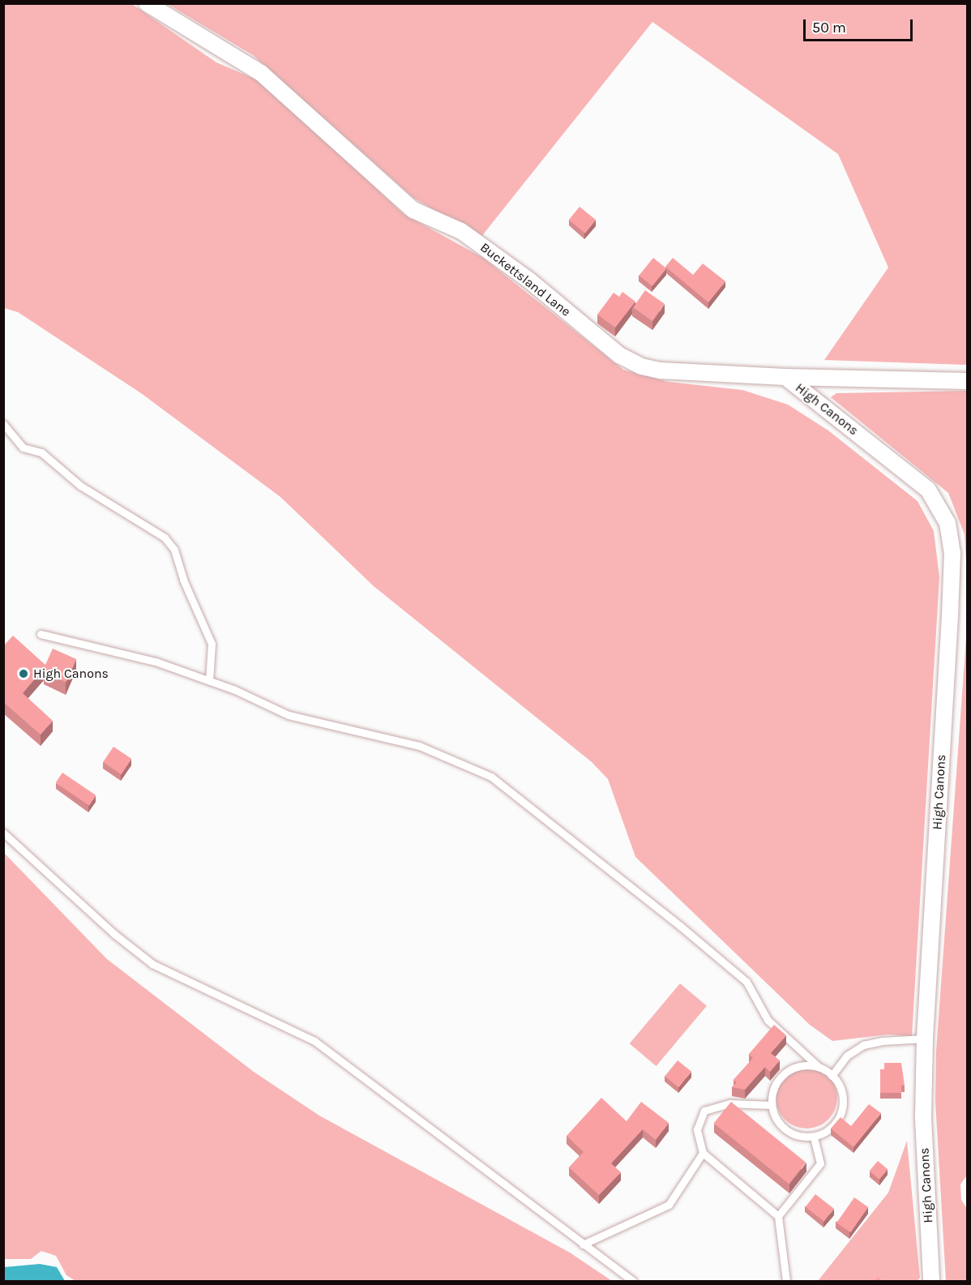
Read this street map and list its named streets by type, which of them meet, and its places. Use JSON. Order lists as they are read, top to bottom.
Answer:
{
  "streets": {
    "street": ["Buckettsland Lane", "High Canons"]
  },
  "crossings": [
    ["Buckettsland Lane", "High Canons"]
  ],
  "places": ["High Canons"],
  "scale_bar": "50 m"
}
